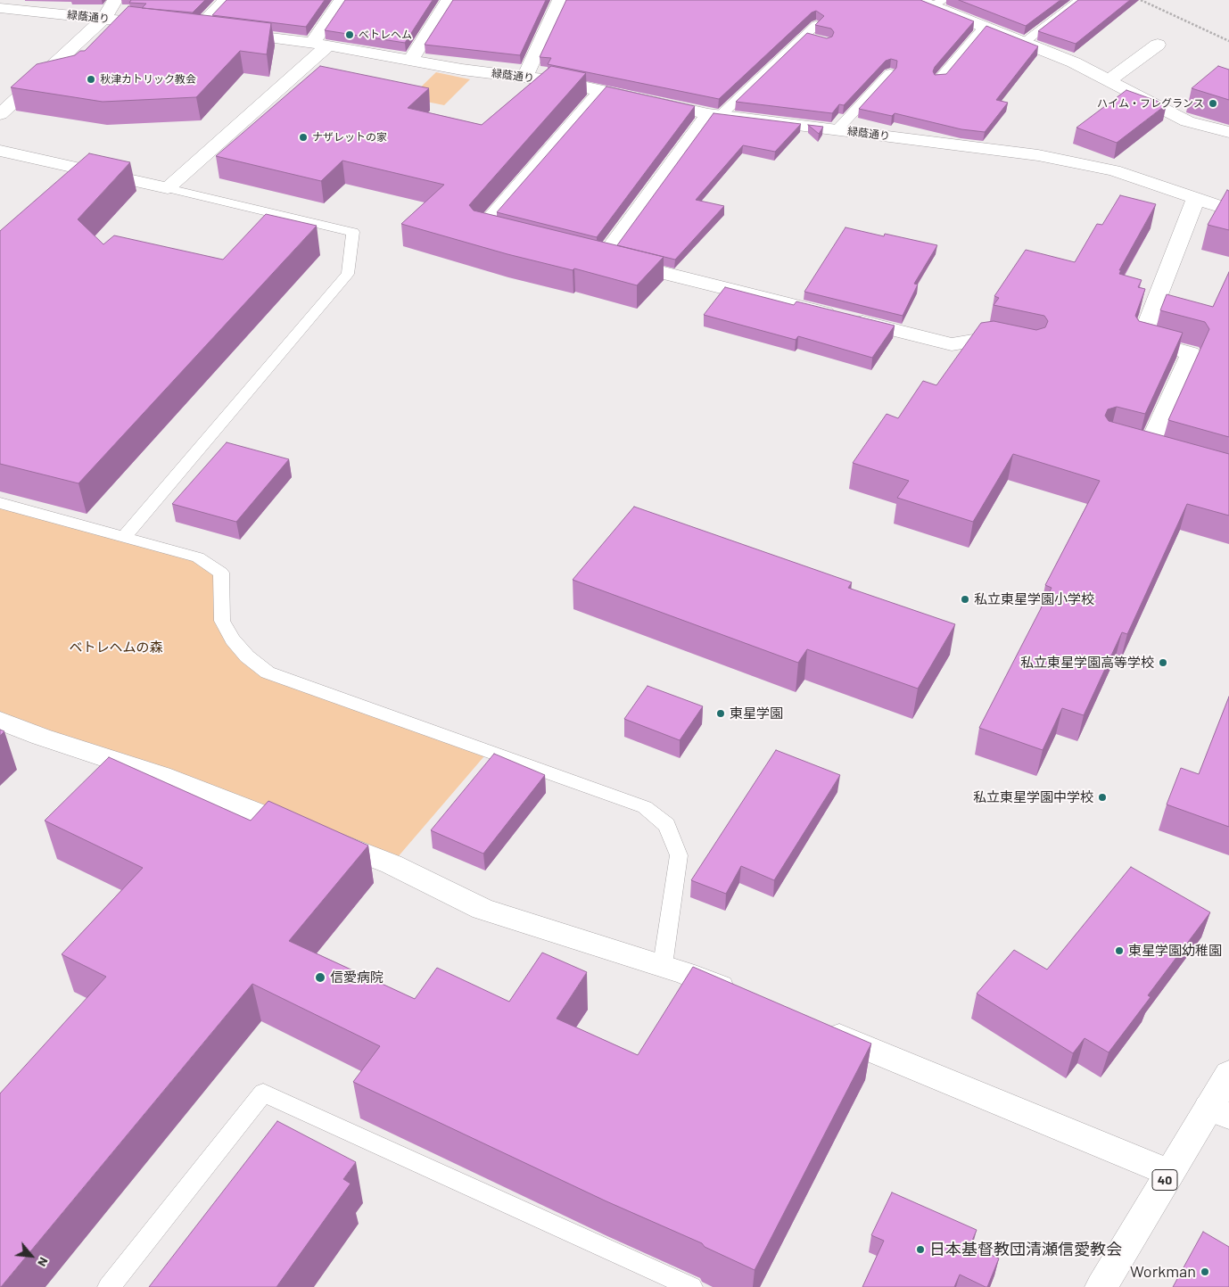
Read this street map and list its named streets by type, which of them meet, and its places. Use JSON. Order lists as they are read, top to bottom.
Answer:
{
  "streets": {
    "street": ["緑蔭通り", "40"]
  },
  "parks": ["ベトレヘムの森"],
  "places": [
    "べトレヘム",
    "秋津カトリック教会",
    "ハイム・フレグランス",
    "ナザレットの家",
    "私立東星学園小学校",
    "私立東星学園高等学校",
    "東星学園",
    "私立東星学園中学校",
    "東星学園幼稚園",
    "信愛病院",
    "日本基督教団清瀬信愛教会",
    "Workman"
  ],
  "north": "bottom right"
}
